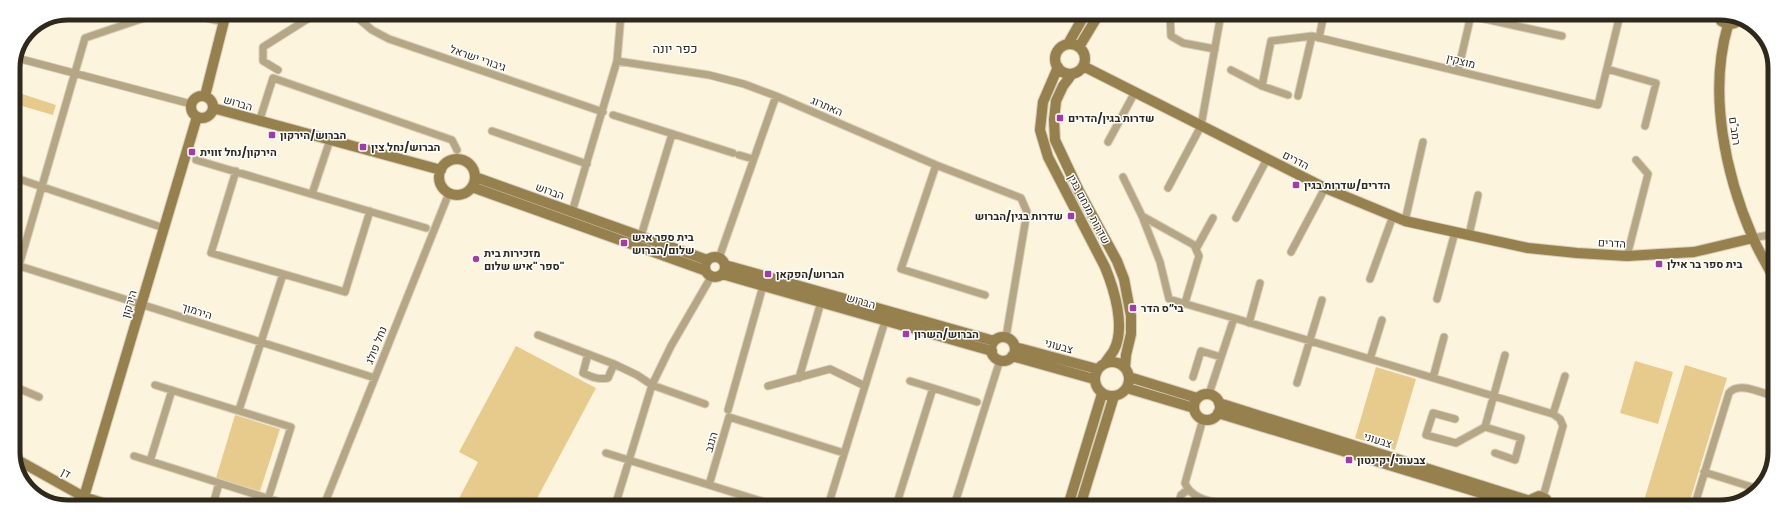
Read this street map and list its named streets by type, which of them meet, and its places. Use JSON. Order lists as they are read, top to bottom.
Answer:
{
  "streets": {
    "street": [
      "גיבורי ישראל",
      "מוצקין",
      "הברוש",
      "האתרוג",
      "רמב\"ם",
      "הדרים",
      "שדרות מנחם בגין",
      "הירקון",
      "הירמוך",
      "נחל פולג",
      "צבעוני",
      "הנגב",
      "דן"
    ]
  },
  "crossings": [
    ["הברוש", "האתרוג"],
    ["הברוש", "הירקון"],
    ["הברוש", "נחל פולג"],
    ["הברוש", "צבעוני"],
    ["האתרוג", "צבעוני"],
    ["רמב\"ם", "הדרים"],
    ["הדרים", "שדרות מנחם בגין"],
    ["שדרות מנחם בגין", "צבעוני"],
    ["הירקון", "הירמוך"],
    ["הירקון", "דן"],
    ["הירמוך", "נחל פולג"]
  ],
  "districts": ["כפר יונה"],
  "places": {
    "transit": [
      "שדרות בגין/הדרים",
      "הברוש/הירקון",
      "הברוש/נחל צין",
      "הירקון/נחל זווית",
      "הדרים/שדרות בגין",
      "שדרות בגין/הברוש",
      "בית ספר איש שלום/הברוש",
      "בית ספר בר אילן",
      "הברוש/הפקאן",
      "בי״ס הדר",
      "הברוש/השרון",
      "צבעוני/יקינטון"
    ],
    "other": ["מזכירות בית ספר \"איש שלום\""]
  }
}
